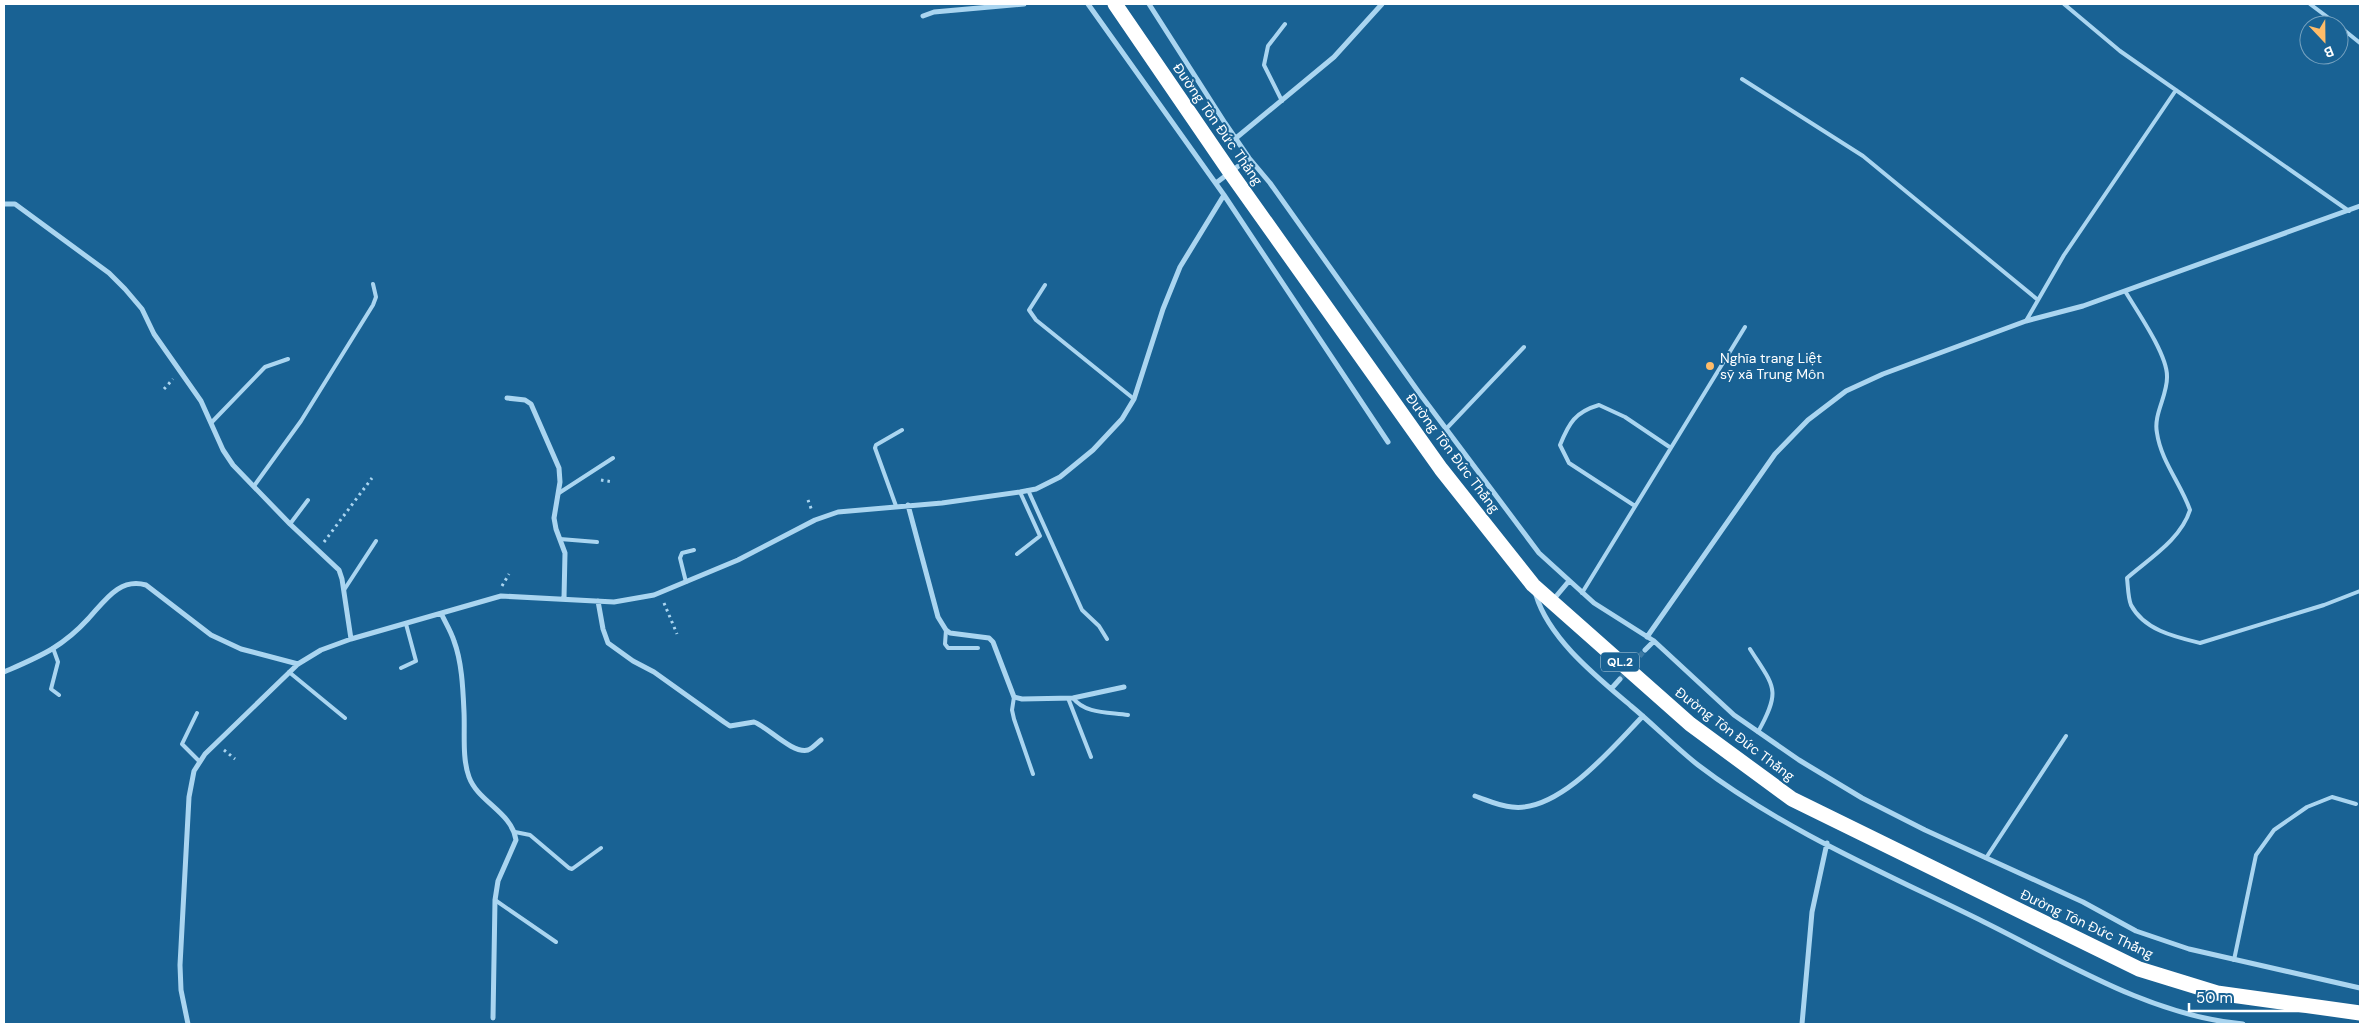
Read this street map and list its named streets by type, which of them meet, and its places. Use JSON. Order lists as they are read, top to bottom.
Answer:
{
  "streets": {
    "highway": ["Đường Tôn Đức Thắng", "QL.2"]
  },
  "places": ["Nghĩa trang Liệt sỹ xã Trung Môn"],
  "scale_bar": "50 m",
  "north": "bottom"
}
